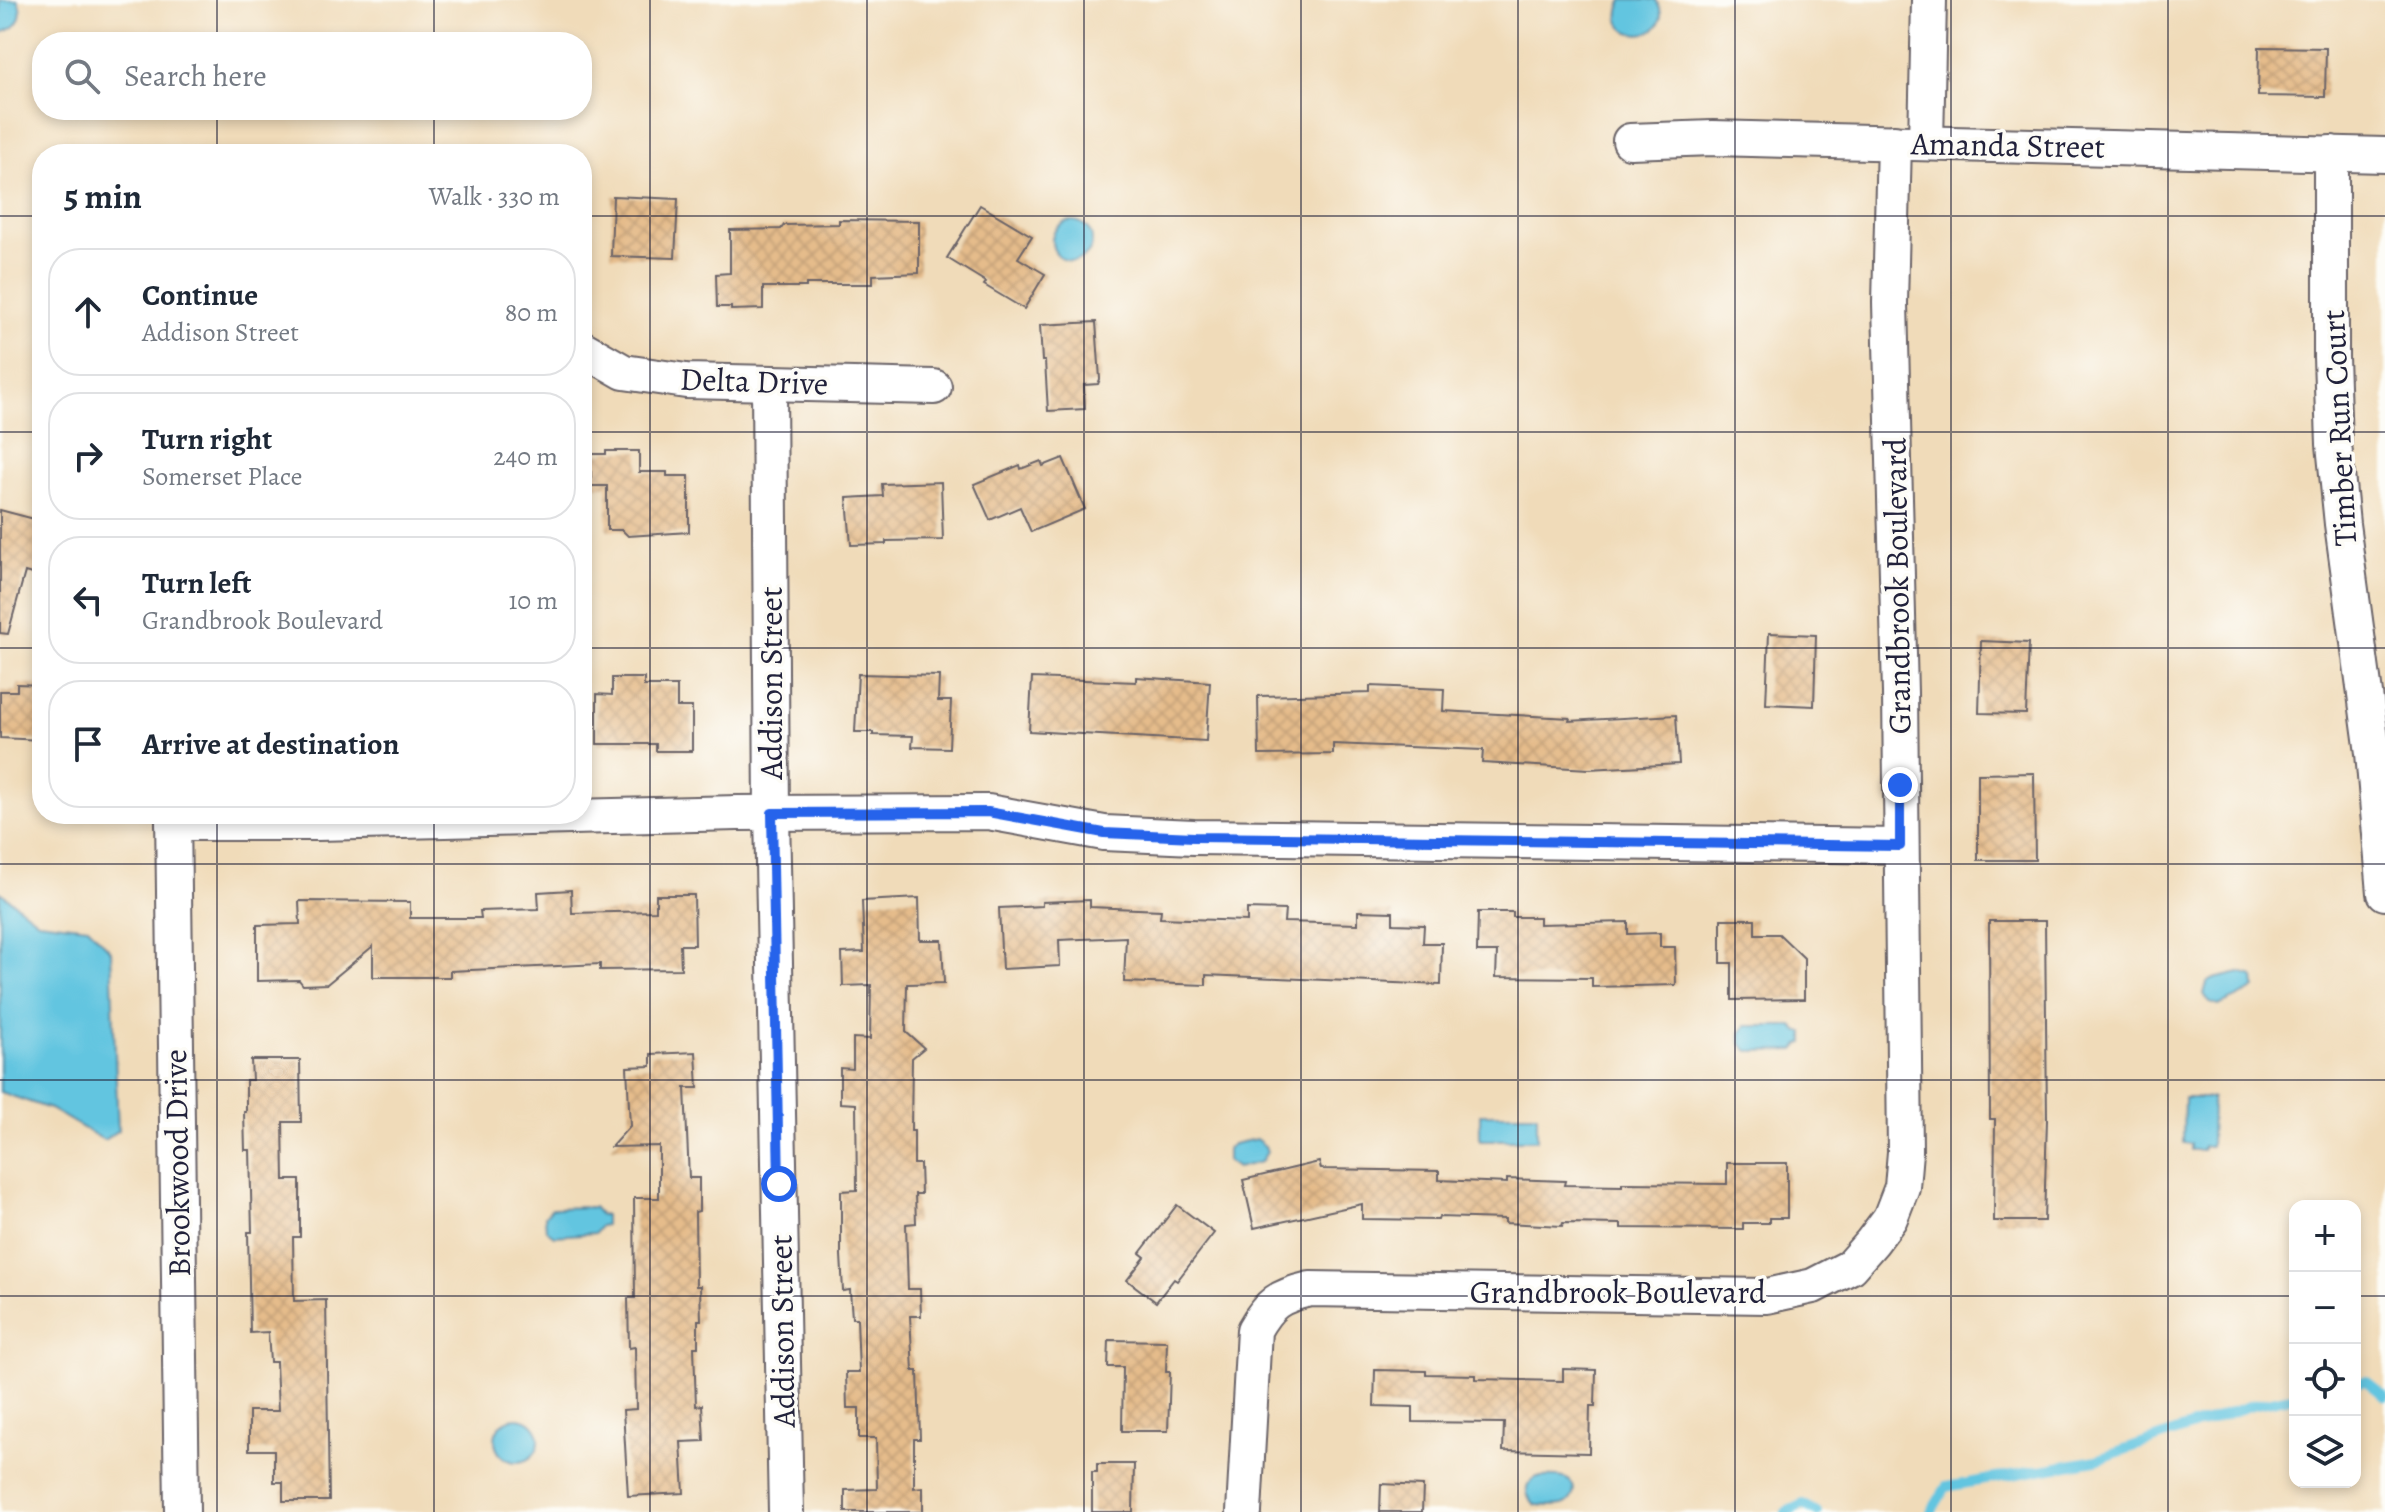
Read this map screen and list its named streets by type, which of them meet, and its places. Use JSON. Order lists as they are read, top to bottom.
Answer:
{
  "streets": {
    "street": [
      "Amanda Street",
      "Delta Drive",
      "Timber Run Court",
      "Grandbrook Boulevard",
      "Addison Street",
      "Brookwood Drive"
    ]
  },
  "crossings": [
    ["Amanda Street", "Timber Run Court"],
    ["Amanda Street", "Grandbrook Boulevard"],
    ["Delta Drive", "Addison Street"]
  ],
  "page": {
    "search": "Search here",
    "heading": ["5 min", "Walk · 330 m"],
    "list": [
      ["Continue", "Addison Street", "80 m"],
      ["Turn right", "Somerset Place", "240 m"],
      ["Turn left", "Grandbrook Boulevard", "10 m"],
      "Arrive at destination"
    ],
    "map_buttons": ["+", "−"]
  }
}
